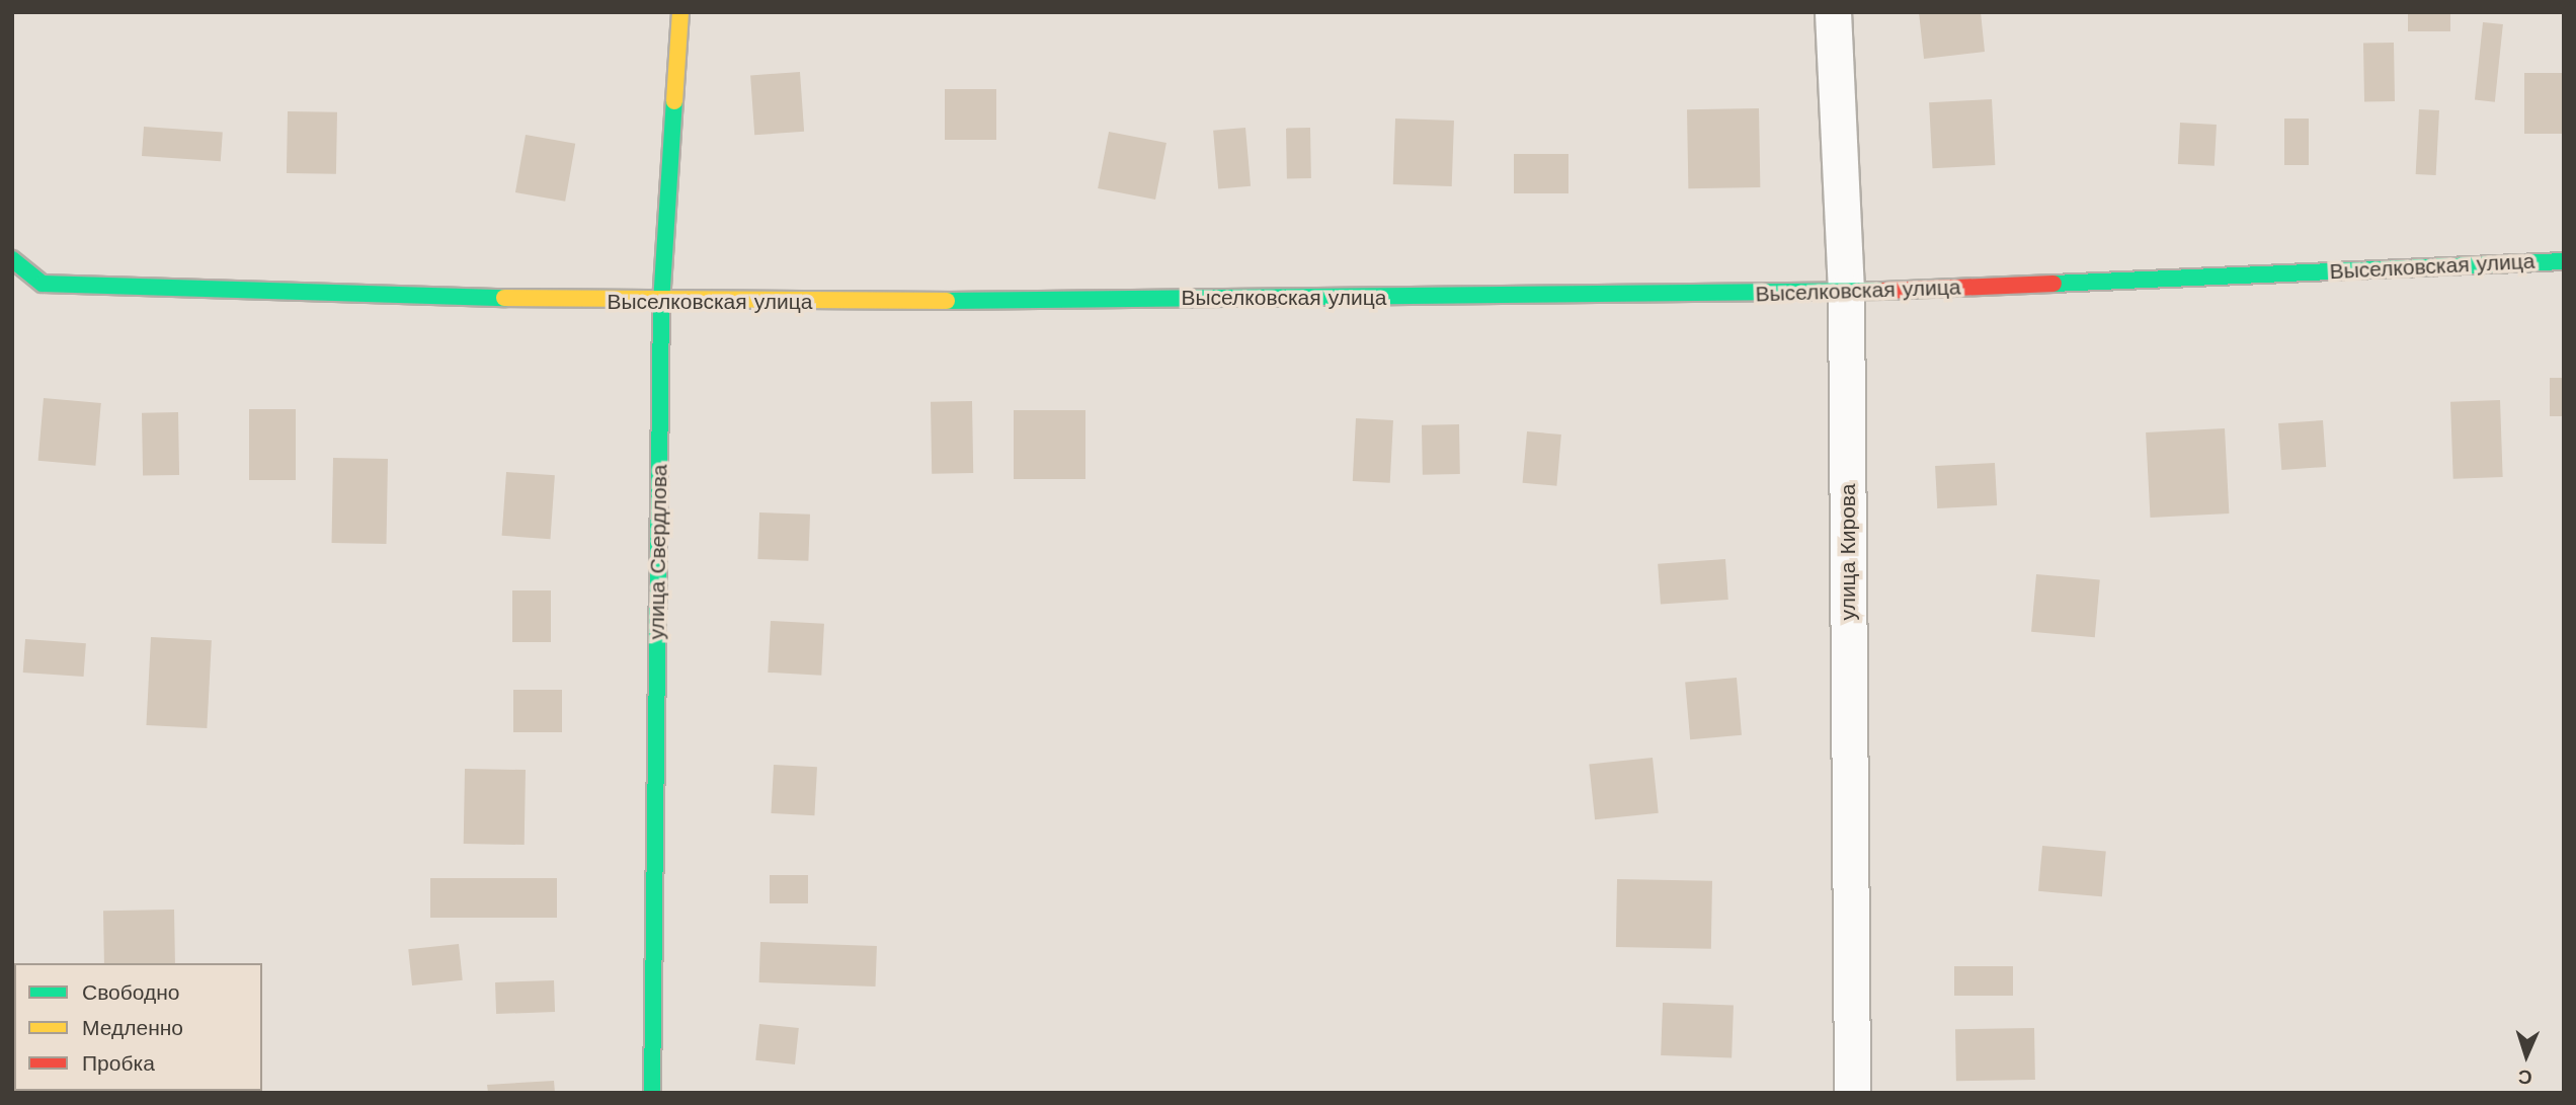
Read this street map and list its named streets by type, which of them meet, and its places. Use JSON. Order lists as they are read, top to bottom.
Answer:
{
  "streets": {
    "street": ["Выселковская улица", "улица Свердлова", "улица Кирова"]
  },
  "crossings": [
    ["Выселковская улица", "улица Свердлова"],
    ["Выселковская улица", "улица Кирова"]
  ],
  "legend": ["Свободно", "Медленно", "Пробка"],
  "north": "bottom"
}
